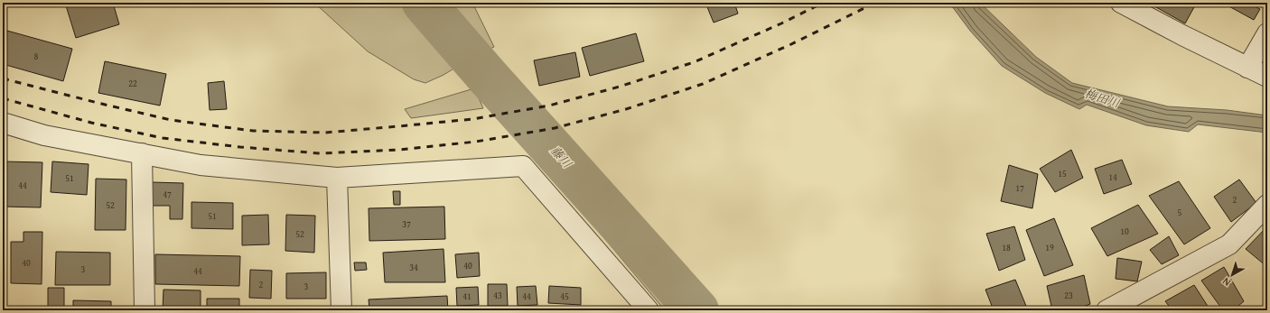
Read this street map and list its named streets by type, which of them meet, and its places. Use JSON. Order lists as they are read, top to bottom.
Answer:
{
  "water": ["梅田川", "藤川"],
  "house_numbers": [
    "8",
    "22",
    "15",
    "14",
    "51",
    "44",
    "17",
    "47",
    "2",
    "52",
    "5",
    "51",
    "37",
    "10",
    "52",
    "18",
    "19",
    "40",
    "40",
    "34",
    "3",
    "44",
    "2",
    "3",
    "43",
    "23",
    "41",
    "44",
    "45"
  ],
  "north": "bottom left"
}
